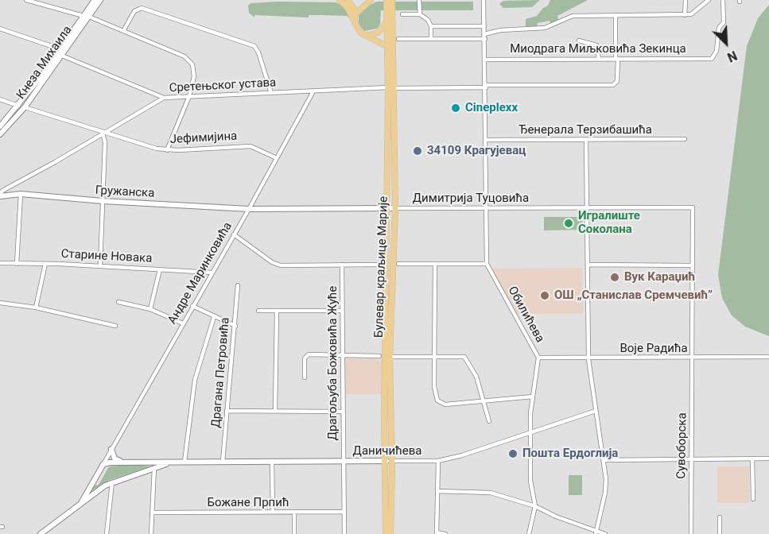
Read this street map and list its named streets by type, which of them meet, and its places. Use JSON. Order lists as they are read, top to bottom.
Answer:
{
  "streets": {
    "main road": ["Булевар краљице Марије"],
    "street": [
      "Миодрага Миљковића Зекинца",
      "Кнеза Михаила",
      "Сретењског устава",
      "Ђенерала Терзибашића",
      "Јефимијина",
      "Гружанска",
      "Димитрија Туцовића",
      "Старине Новака",
      "Андре Маринковића",
      "Обилићева",
      "Воје Радића",
      "Драгољуба Божовића Жуће",
      "Драгана Петровића",
      "Сувоборска",
      "Даничићева",
      "Божане Прпић"
    ]
  },
  "crossings": [
    ["Миодрага Миљковића Зекинца", "Сретењског устава"],
    ["Кнеза Михаила", "Јефимијина"],
    ["Сретењског устава", "Јефимијина"],
    ["Сретењског устава", "Гружанска"],
    ["Сретењског устава", "Булевар краљице Марије"],
    ["Сретењског устава", "Андре Маринковића"],
    ["Јефимијина", "Андре Маринковића"],
    ["Гружанска", "Димитрија Туцовића"],
    ["Гружанска", "Андре Маринковића"],
    ["Димитрија Туцовића", "Булевар краљице Марије"],
    ["Димитрија Туцовића", "Андре Маринковића"],
    ["Димитрија Туцовића", "Сувоборска"],
    ["Старине Новака", "Андре Маринковића"],
    ["Булевар краљице Марије", "Даничићева"],
    ["Андре Маринковића", "Даничићева"],
    ["Обилићева", "Воје Радића"],
    ["Обилићева", "Даничићева"],
    ["Воје Радића", "Сувоборска"],
    ["Драгољуба Божовића Жуће", "Даничићева"],
    ["Драгољуба Божовића Жуће", "Божане Прпић"],
    ["Драгана Петровића", "Даничићева"]
  ],
  "places": [
    "Cineplexx",
    "34109 Крагујевац",
    "Игралиште Соколана",
    "Вук Караџић",
    "ОШ „Станислав Сремчевић”",
    "Пошта Ердоглија"
  ],
  "north": "bottom right"
}
